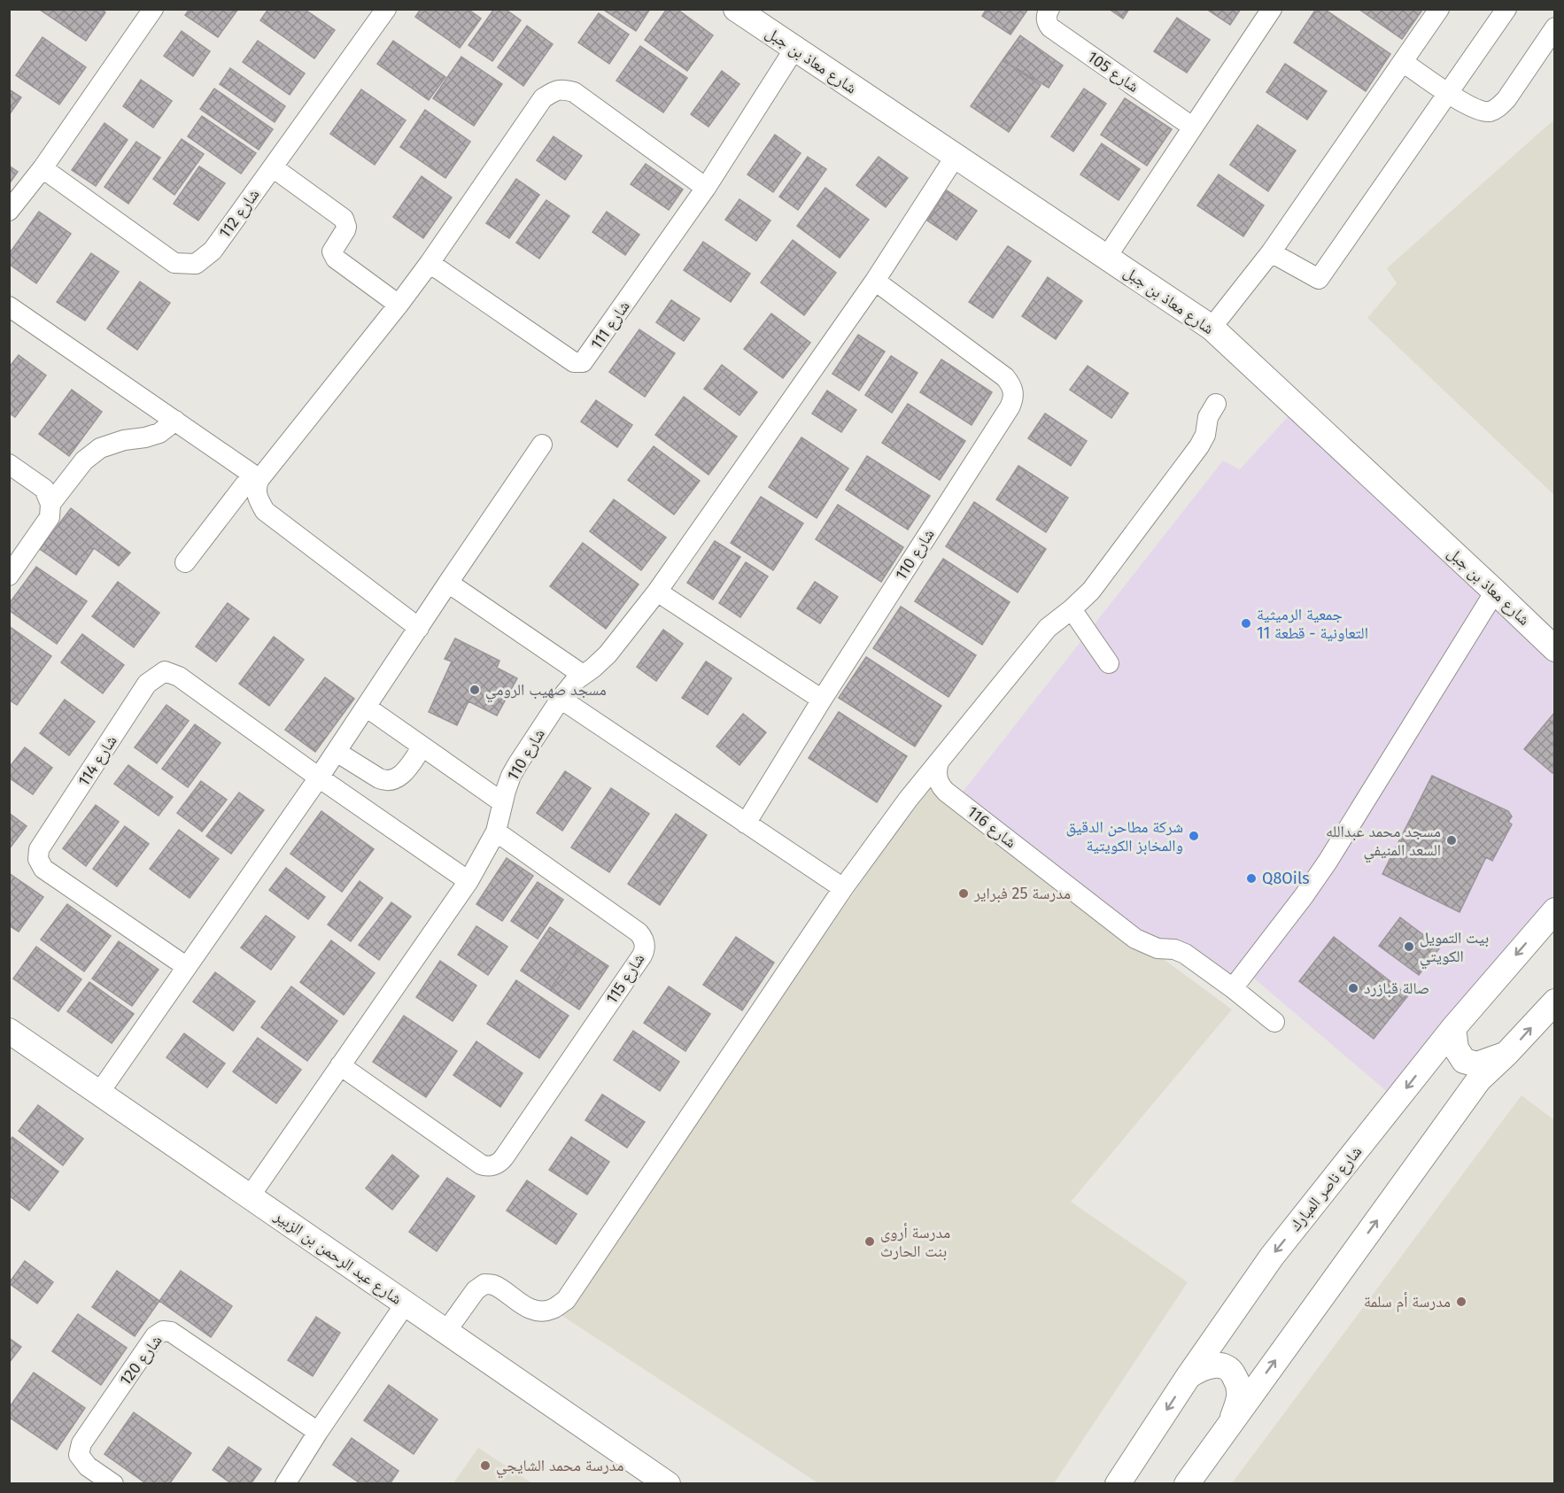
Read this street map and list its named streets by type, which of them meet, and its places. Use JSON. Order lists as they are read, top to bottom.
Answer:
{
  "streets": {
    "street": [
      "شارع معاذ بن جبل",
      "شارع 105",
      "شارع 112",
      "شارع 111",
      "شارع 110",
      "شارع 114",
      "شارع 116",
      "شارع 115",
      "شارع ناصر المبارك",
      "شارع عبد الرحمن بن الزبير",
      "شارع 120"
    ]
  },
  "crossings": [
    ["شارع معاذ بن جبل", "شارع 111"],
    ["شارع معاذ بن جبل", "شارع 110"],
    ["شارع 110", "شارع 115"]
  ],
  "places": [
    "جمعية الرميثية التعاونية - قطعة 11",
    "مسجد صهيب الرومي",
    "شركة مطاحن الدقيق والمخابز الكويتية",
    "مسجد محمد عبدالله السعد المنيفي",
    "Q8Oils",
    "مدرسة 25 فبراير",
    "بيت التمويل الكويتي",
    "صالة قبازرد",
    "مدرسة أروى بنت الحارث",
    "مدرسة أم سلمة",
    "مدرسة محمد الشايجي"
  ]
}
